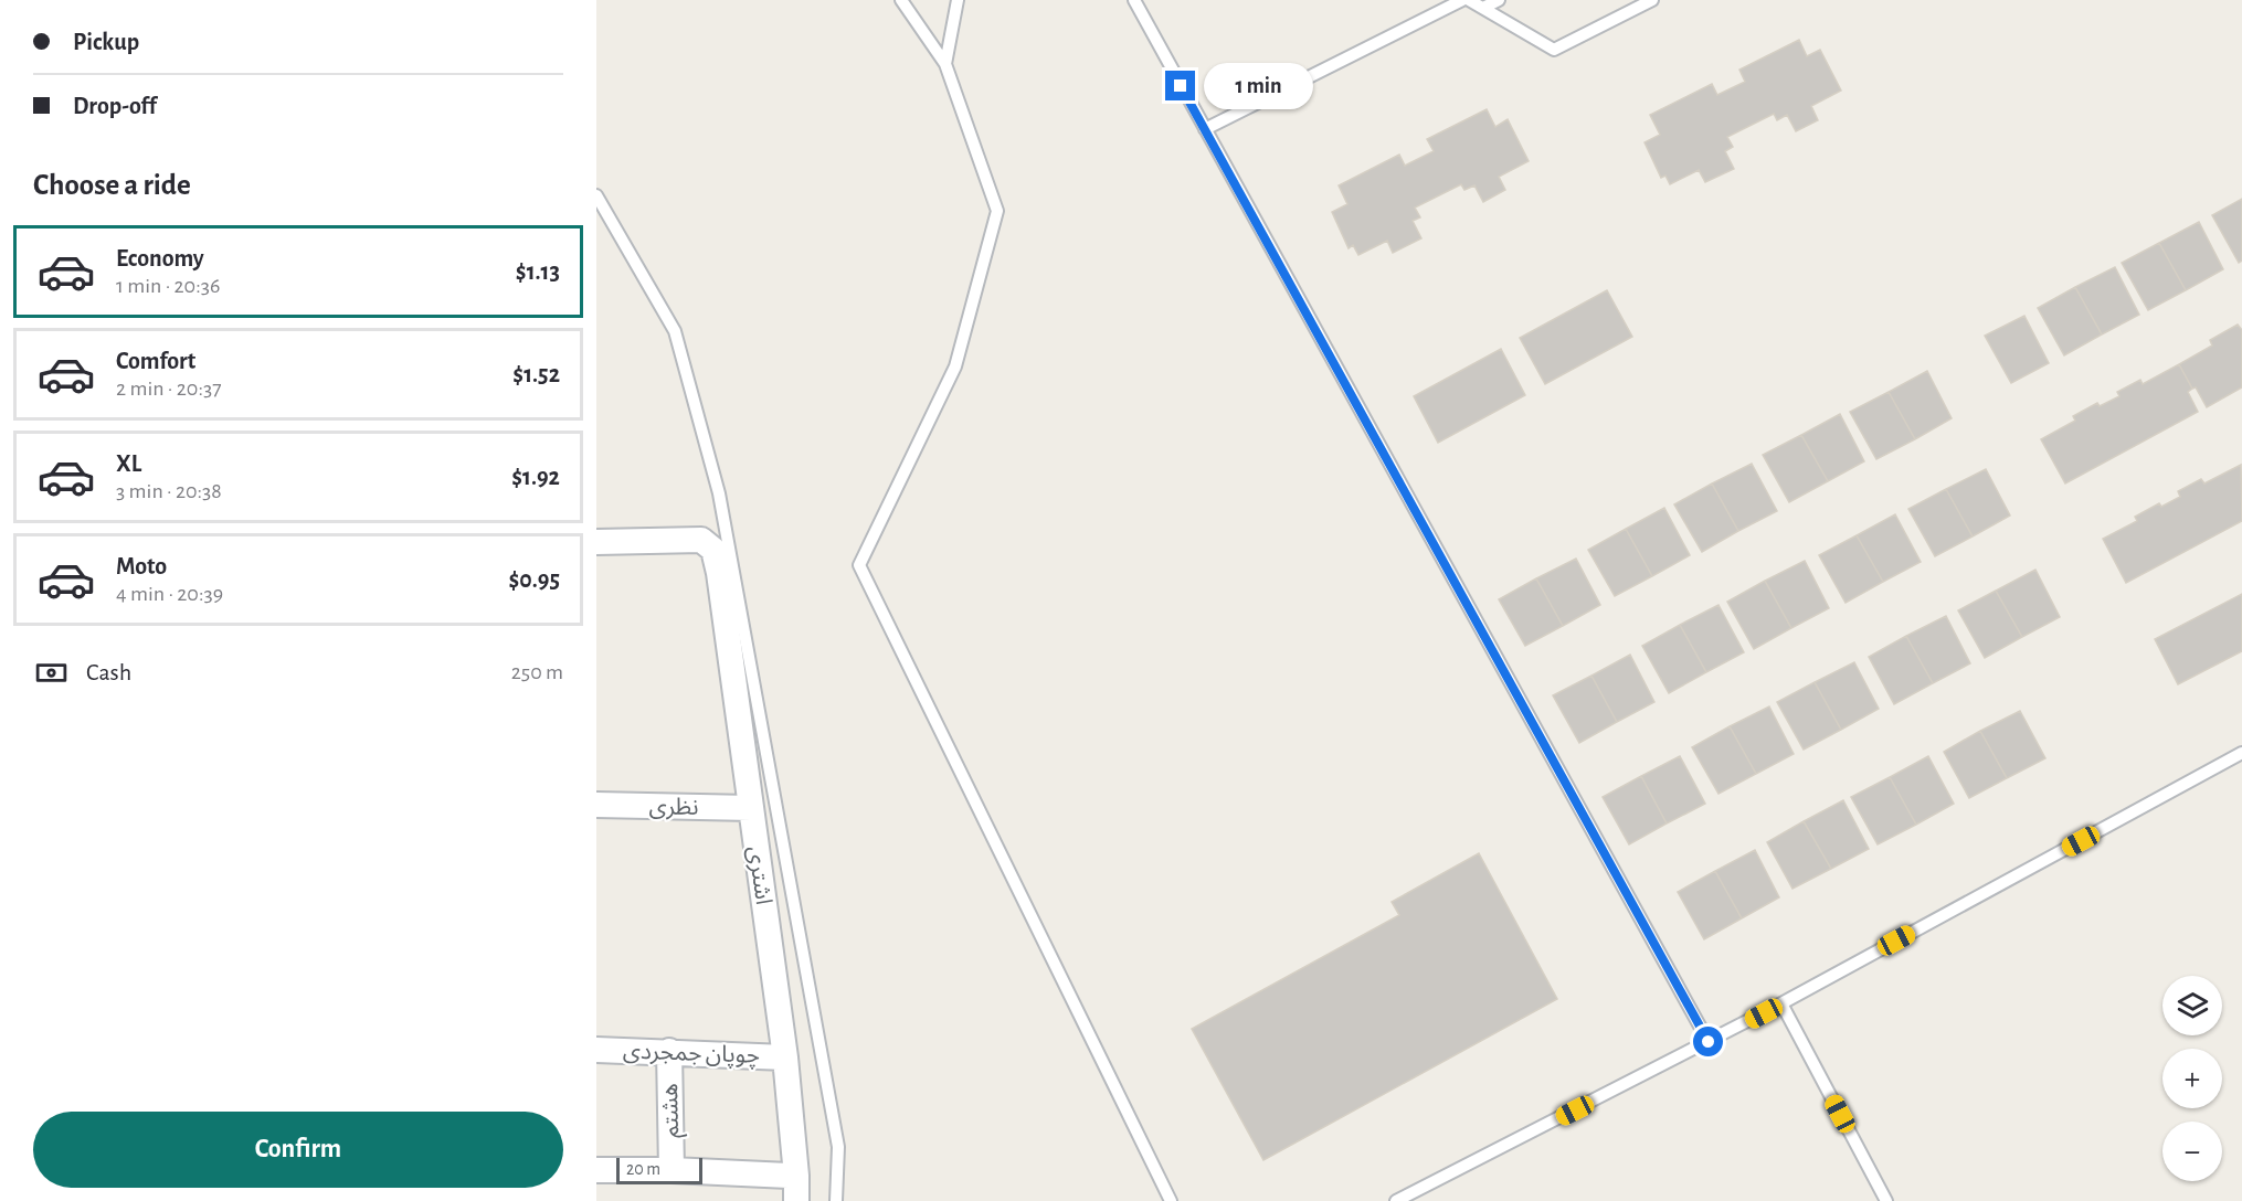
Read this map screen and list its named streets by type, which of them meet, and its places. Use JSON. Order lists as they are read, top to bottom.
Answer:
{
  "streets": {
    "street": [
      "نظری",
      "اشتری",
      "چوپان جمجردی",
      "هشتم"
    ]
  },
  "crossings": [
    ["نظری", "اشتری"],
    ["اشتری", "چوپان جمجردی"],
    ["چوپان جمجردی", "هشتم"]
  ],
  "scale_bar": "20 m",
  "page": {
    "banner": ["Pickup", "Drop-off"],
    "bubble": "1 min",
    "heading": "Choose a ride",
    "list": [
      {
        "name": "Economy",
        "note": "1 min · 20:36",
        "value": "$1.13"
      },
      {
        "name": "Comfort",
        "note": "2 min · 20:37",
        "value": "$1.52"
      },
      {
        "name": "XL",
        "note": "3 min · 20:38",
        "value": "$1.92"
      },
      {
        "name": "Moto",
        "note": "4 min · 20:39",
        "value": "$0.95"
      }
    ],
    "pay": ["Cash", "250 m"],
    "map_buttons": ["+", "−"],
    "buttons": "Confirm",
    "scale": "20 m"
  }
}
